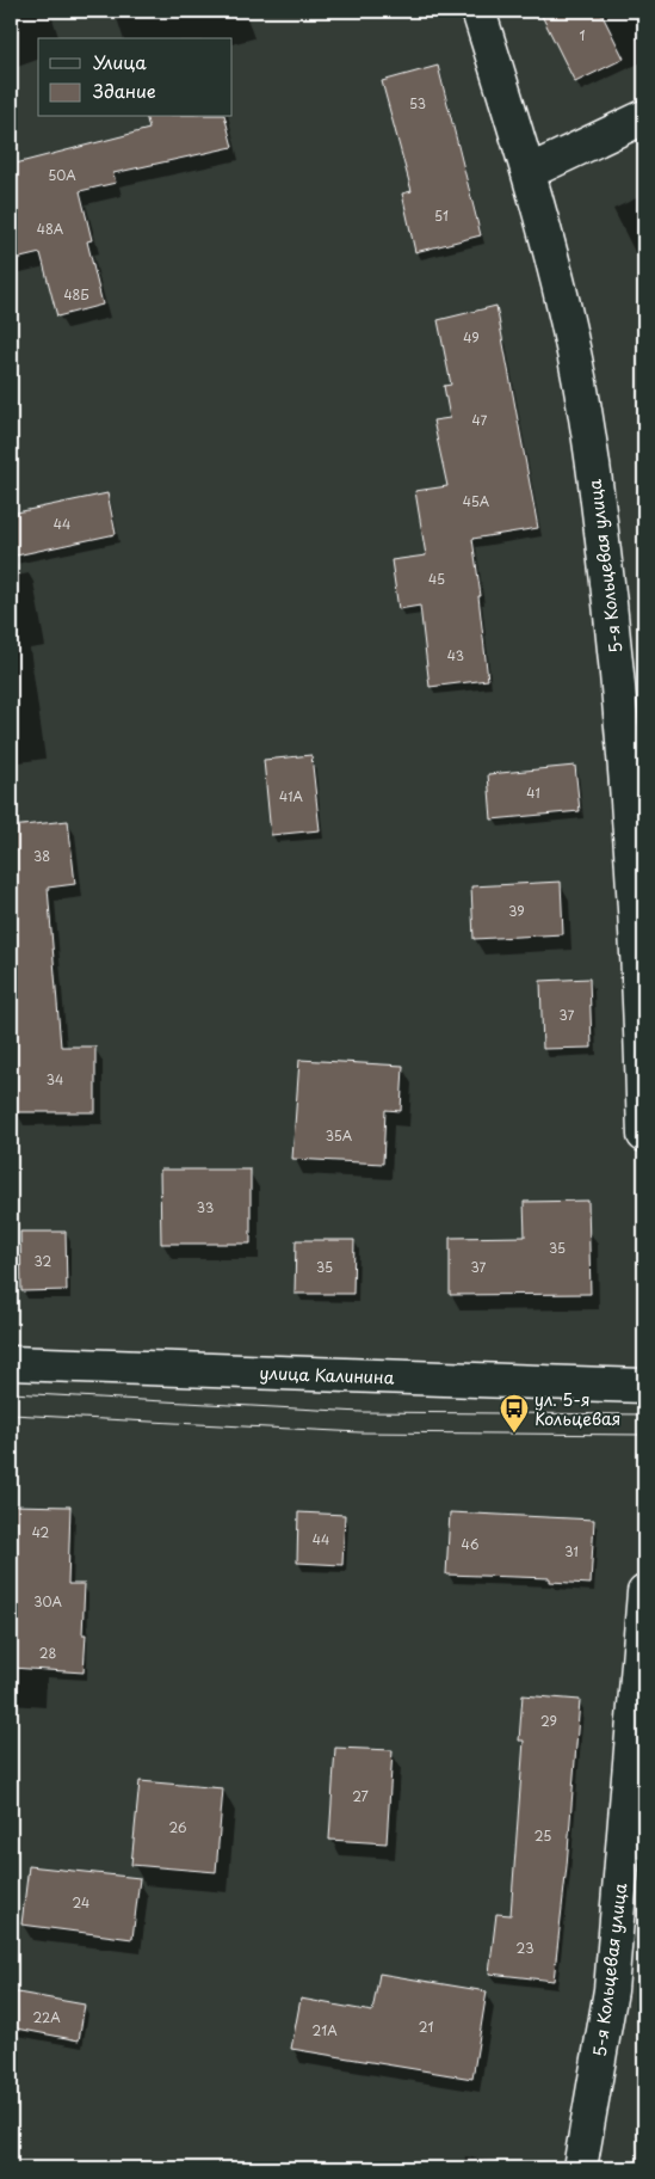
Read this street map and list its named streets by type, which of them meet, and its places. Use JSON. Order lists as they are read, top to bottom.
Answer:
{
  "streets": {
    "street": ["5-я Кольцевая улица", "улица Калинина"]
  },
  "places": {
    "bus stop": ["ул. 5-я Кольцевая"]
  },
  "house_numbers": [
    "1",
    "53",
    "50А",
    "51",
    "48А",
    "48Б",
    "49",
    "47",
    "45А",
    "44",
    "45",
    "43",
    "41",
    "41А",
    "38",
    "39",
    "37",
    "34",
    "35А",
    "33",
    "35",
    "32",
    "35",
    "37",
    "42",
    "44",
    "46",
    "31",
    "30А",
    "28",
    "29",
    "27",
    "26",
    "25",
    "24",
    "23",
    "22А",
    "21",
    "21А"
  ],
  "legend": ["Улица", "Здание"]
}
